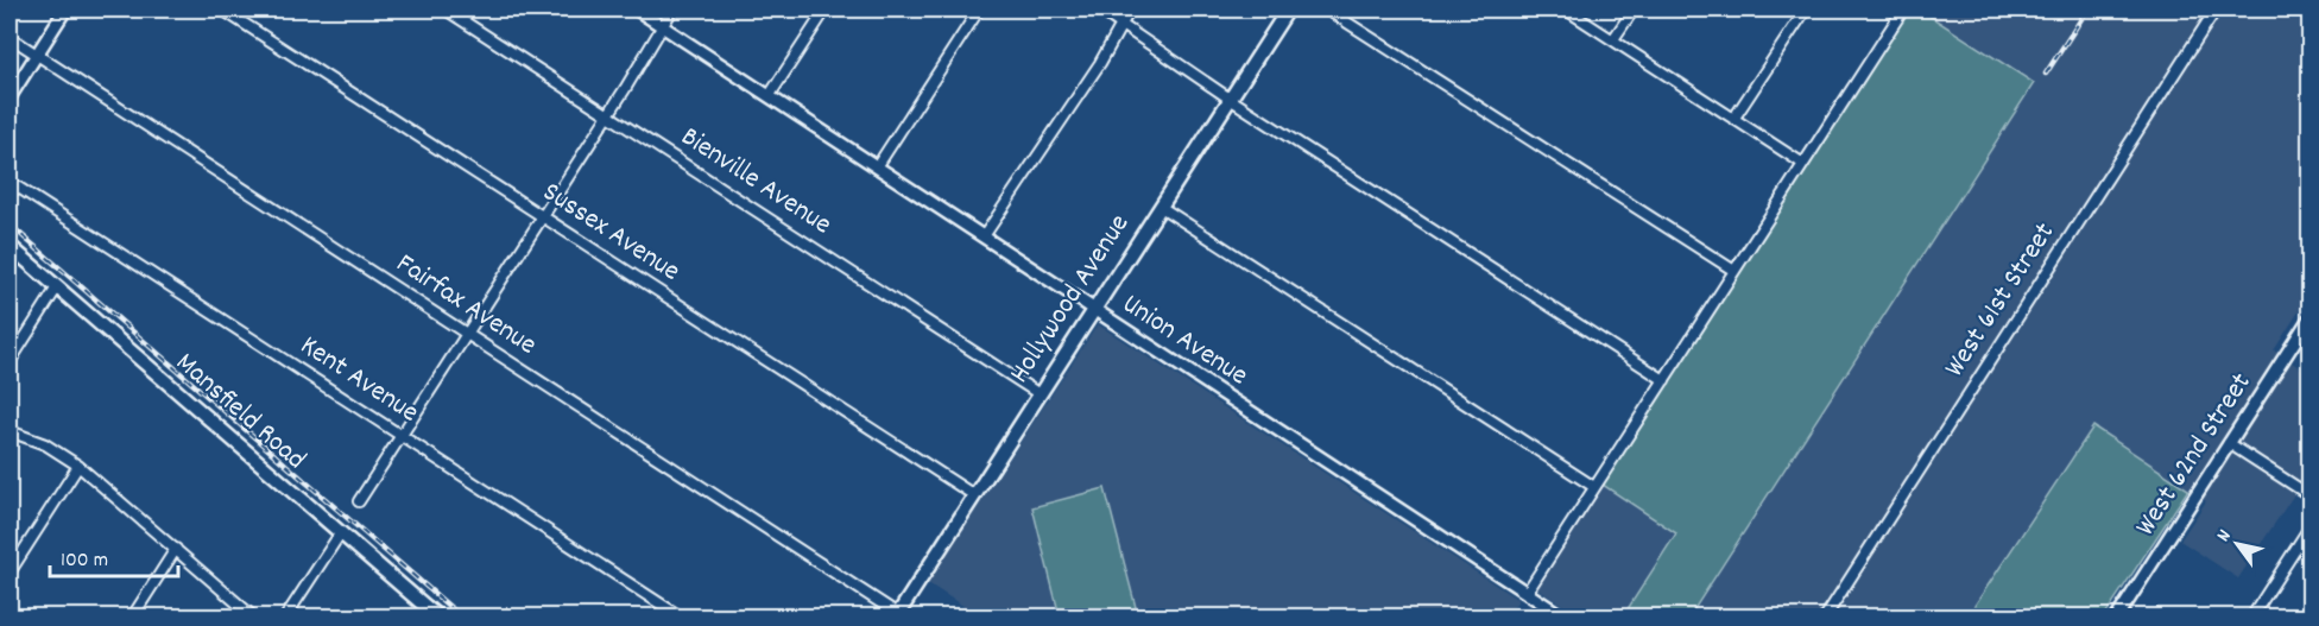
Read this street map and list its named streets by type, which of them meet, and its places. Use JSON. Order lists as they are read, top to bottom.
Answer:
{
  "streets": {
    "main road": ["Hollywood Avenue", "Mansfield Road"],
    "street": [
      "Bienville Avenue",
      "Sussex Avenue",
      "West 61st Street",
      "Fairfax Avenue",
      "Union Avenue",
      "Kent Avenue",
      "West 62nd Street"
    ]
  },
  "crossings": [
    ["Bienville Avenue", "Hollywood Avenue"],
    ["Sussex Avenue", "Hollywood Avenue"],
    ["Hollywood Avenue", "Fairfax Avenue"],
    ["Hollywood Avenue", "Union Avenue"]
  ],
  "scale_bar": "100 m",
  "north": "top left"
}
